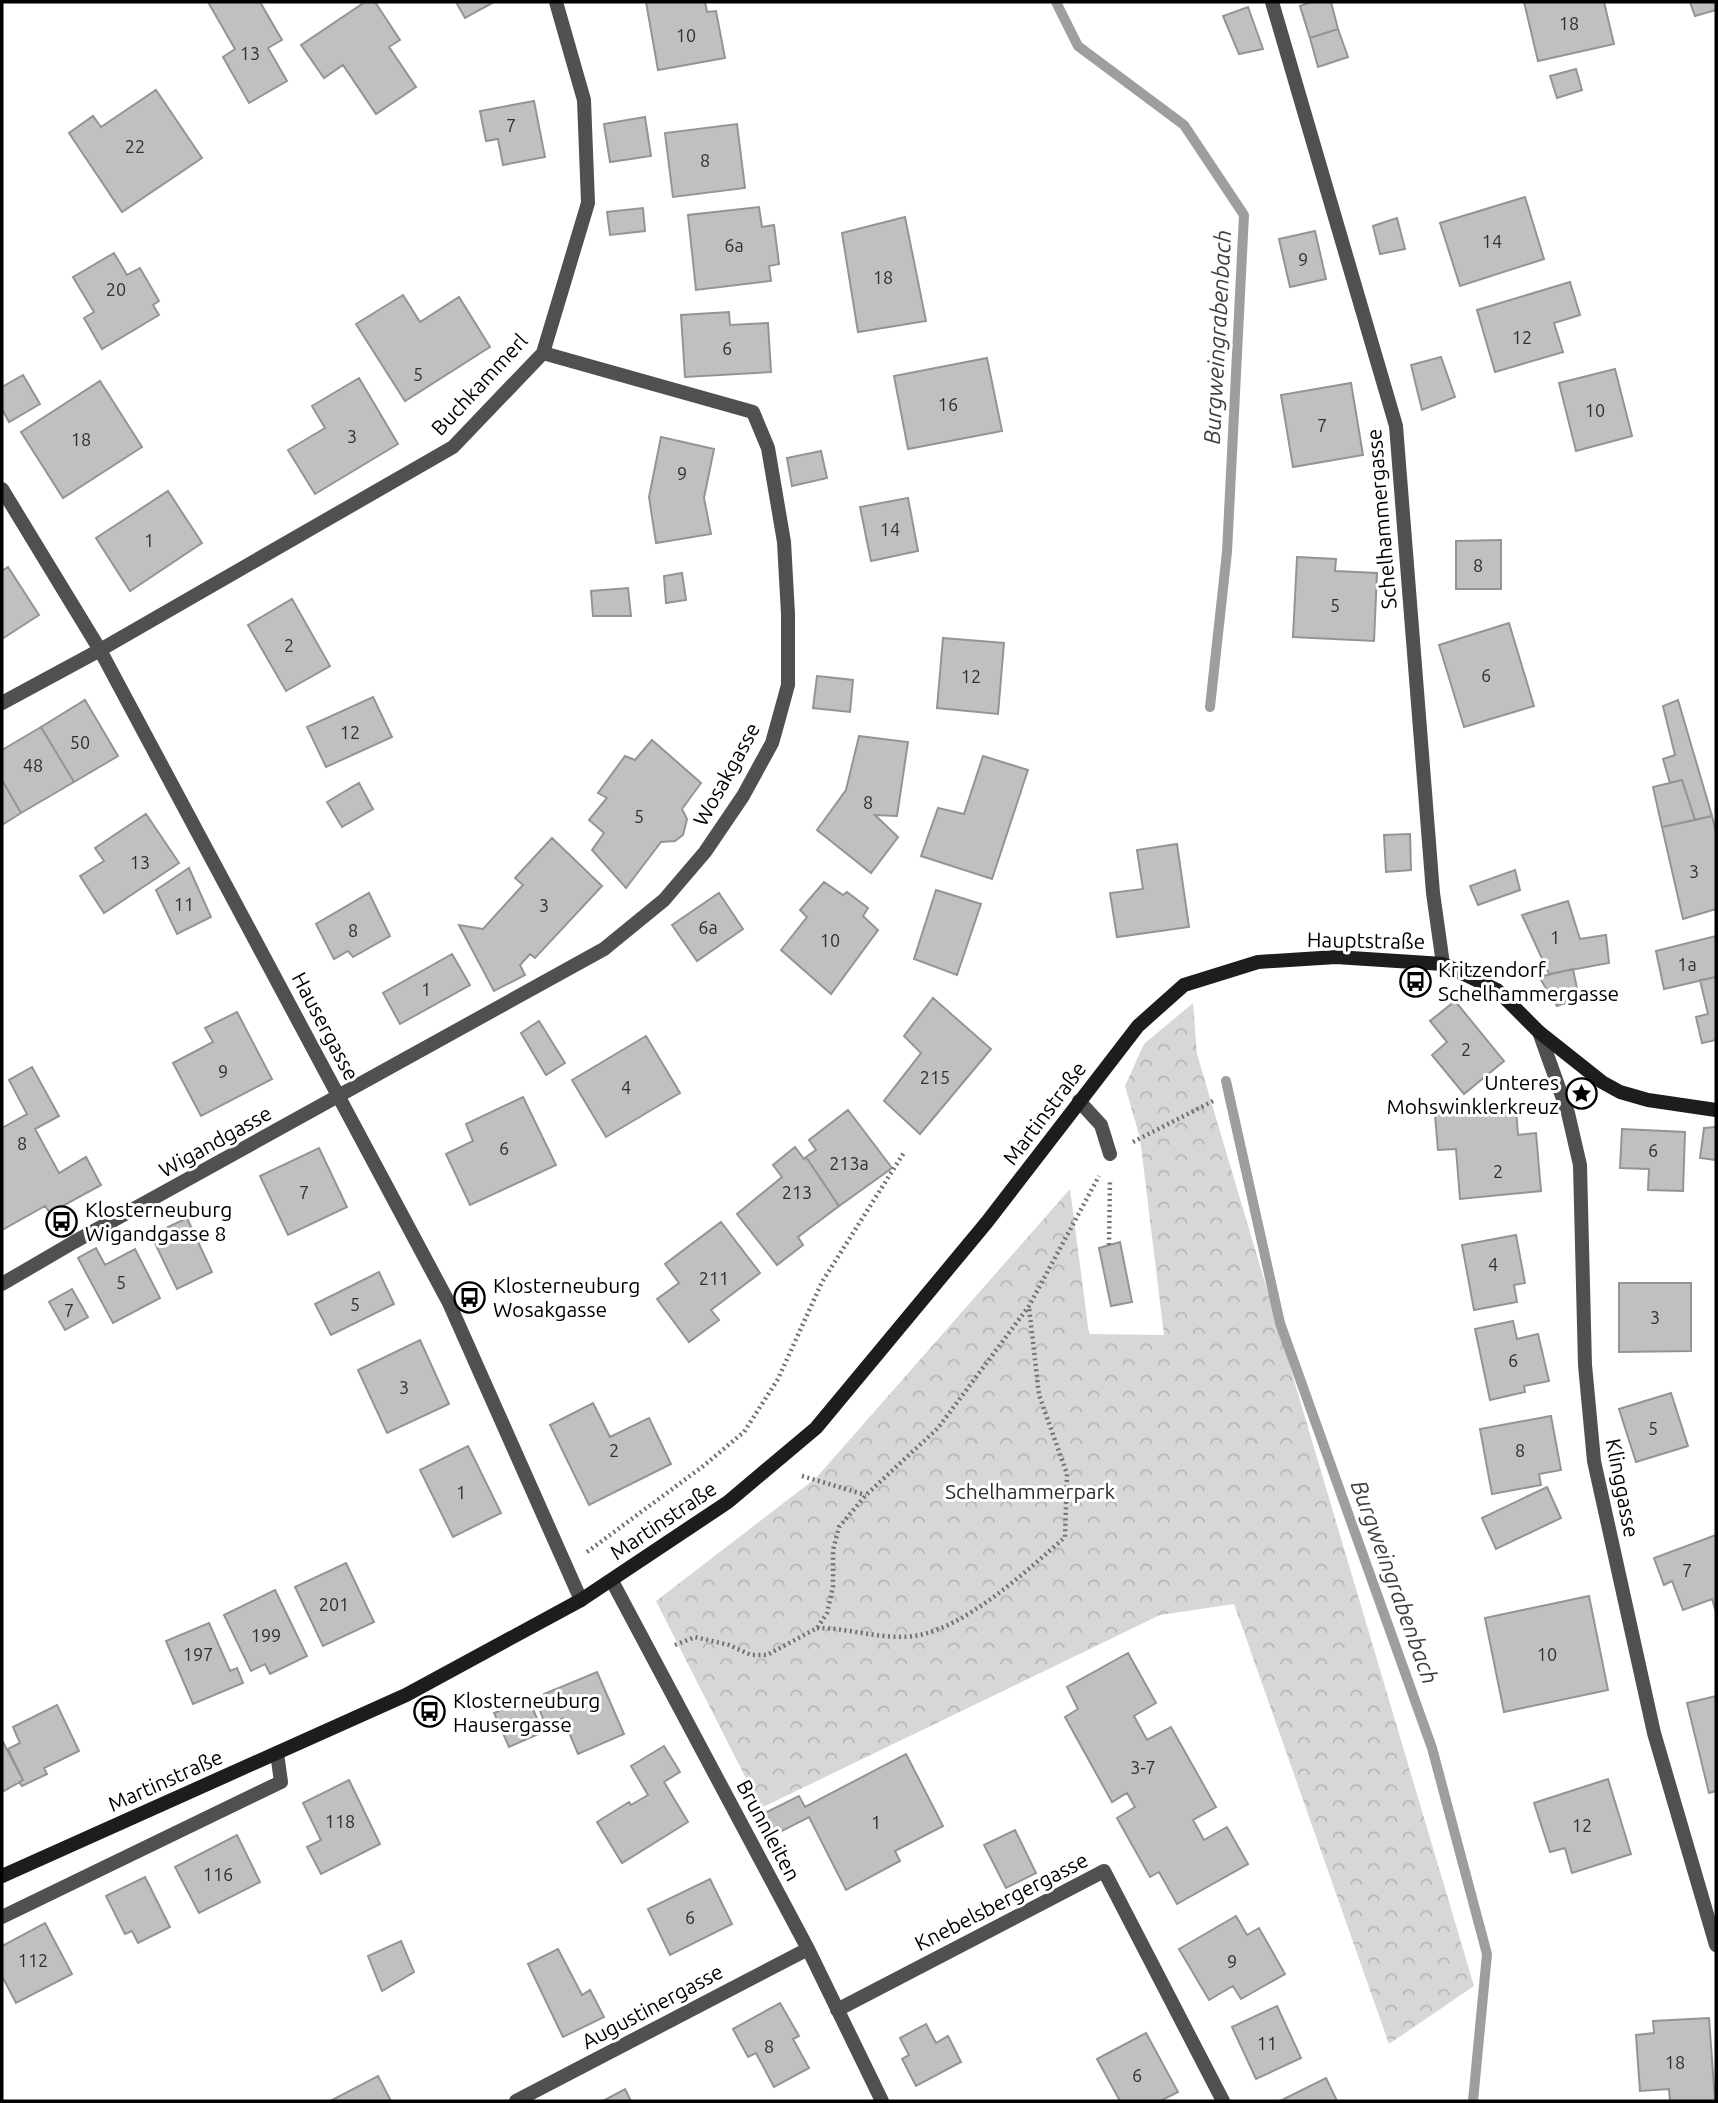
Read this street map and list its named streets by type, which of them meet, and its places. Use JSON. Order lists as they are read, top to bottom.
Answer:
{
  "streets": {
    "main road": ["Hauptstraße", "Martinstraße"],
    "street": [
      "Buchkammerl",
      "Schelhammergasse",
      "Wosakgasse",
      "Hausergasse",
      "Wigandgasse",
      "Klinggasse",
      "Brunnleiten",
      "Knebelsbergergasse",
      "Augustinergasse"
    ]
  },
  "crossings": [
    ["Buchkammerl", "Wosakgasse"],
    ["Buchkammerl", "Hausergasse"],
    ["Schelhammergasse", "Hauptstraße"],
    ["Wosakgasse", "Hausergasse"],
    ["Wosakgasse", "Wigandgasse"],
    ["Hauptstraße", "Martinstraße"],
    ["Hauptstraße", "Klinggasse"],
    ["Hausergasse", "Martinstraße"],
    ["Hausergasse", "Wigandgasse"],
    ["Martinstraße", "Brunnleiten"],
    ["Brunnleiten", "Knebelsbergergasse"],
    ["Brunnleiten", "Augustinergasse"]
  ],
  "water": ["Burgweingrabenbach"],
  "parks": ["Schelhammerpark"],
  "places": {
    "bus stop": [
      "Kritzendorf Schelhammergasse",
      "Klosterneuburg Wigandgasse 8",
      "Klosterneuburg Wosakgasse",
      "Klosterneuburg Hausergasse"
    ],
    "place": ["Unteres Mohswinklerkreuz"]
  },
  "house_numbers": [
    "18",
    "10",
    "13",
    "7",
    "22",
    "8",
    "14",
    "6a",
    "9",
    "18",
    "20",
    "12",
    "6",
    "5",
    "16",
    "10",
    "7",
    "3",
    "18",
    "9",
    "14",
    "1",
    "8",
    "5",
    "2",
    "6",
    "12",
    "12",
    "50",
    "48",
    "8",
    "5",
    "13",
    "3",
    "11",
    "3",
    "6a",
    "8",
    "1",
    "10",
    "1a",
    "1",
    "2",
    "9",
    "215",
    "4",
    "8",
    "6",
    "6",
    "213a",
    "2",
    "7",
    "213",
    "4",
    "211",
    "5",
    "5",
    "7",
    "3",
    "6",
    "3",
    "5",
    "2",
    "8",
    "1",
    "7",
    "201",
    "199",
    "197",
    "10",
    "3-7",
    "118",
    "1",
    "12",
    "116",
    "6",
    "112",
    "9",
    "11",
    "8",
    "18",
    "6"
  ]
}
